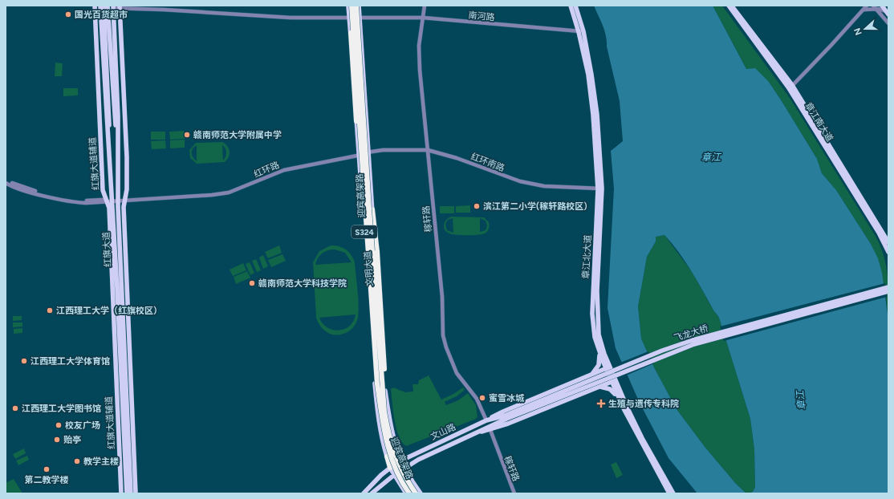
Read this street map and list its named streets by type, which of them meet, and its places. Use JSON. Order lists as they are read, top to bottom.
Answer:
{
  "streets": {
    "highway": ["迎宾高架路", "S324", "文明大道"],
    "main road": [
      "章江南大道",
      "红旗大道辅道",
      "红旗大道",
      "章江北大道",
      "飞龙大桥",
      "文山路"
    ],
    "street": [
      "南河路",
      "红环南路",
      "红环路",
      "稼轩路"
    ]
  },
  "crossings": [
    ["南河路", "稼轩路"],
    ["南河路", "章江北大道"],
    ["南河路", "文明大道"],
    ["红环南路", "红环路"],
    ["红环南路", "稼轩路"],
    ["红环南路", "章江北大道"],
    ["红环南路", "文明大道"],
    ["红旗大道辅道", "红环路"],
    ["红旗大道辅道", "红旗大道"],
    ["红环路", "迎宾高架路"],
    ["红环路", "红旗大道"],
    ["红环路", "文明大道"],
    ["迎宾高架路", "文明大道"],
    ["稼轩路", "文山路"],
    ["S324", "文明大道"],
    ["S324", "文山路"],
    ["文明大道", "文山路"],
    ["飞龙大桥", "文山路"]
  ],
  "water": ["章江"],
  "places": {
    "other": [
      "国光百货超市",
      "赣南师范大学附属中学",
      "滨江第二小学(稼轩路校区）",
      "赣南师范大学科技学院",
      "江西理工大学（红旗校区）",
      "江西理工大学体育馆",
      "蜜雪冰城",
      "江西理工大学图书馆",
      "校友广场",
      "贻亭",
      "教学主楼",
      "第二教学楼"
    ],
    "health": ["生殖与遗传专科院"]
  },
  "north": "left"
}
